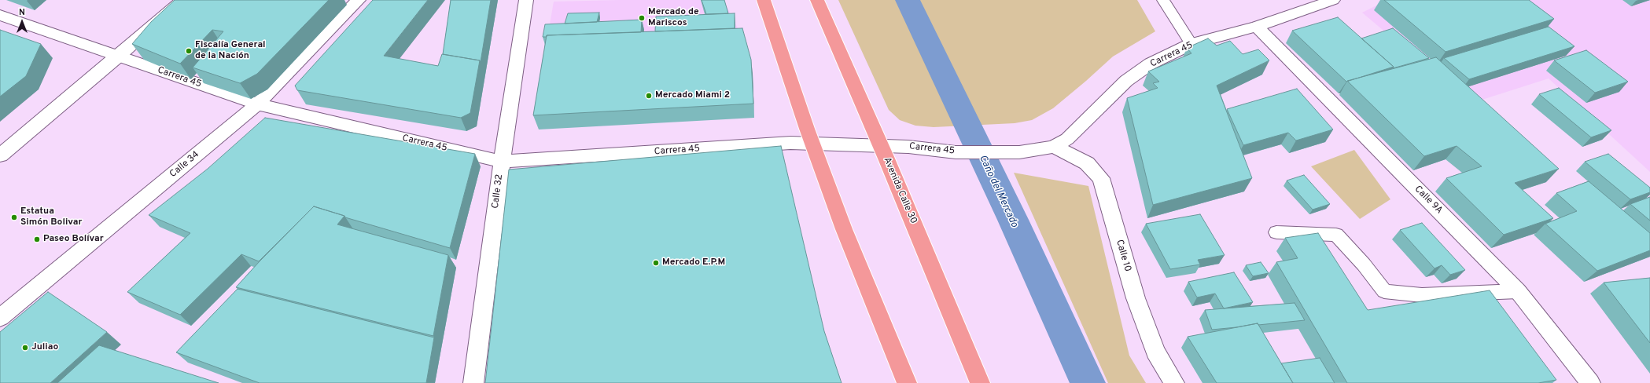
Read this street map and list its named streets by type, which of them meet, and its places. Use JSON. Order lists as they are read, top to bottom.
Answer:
{
  "streets": {
    "highway": ["Avenida Calle 30"],
    "street": [
      "Carrera 45",
      "Calle 34",
      "Calle 32",
      "Calle 9A",
      "Calle 10"
    ]
  },
  "crossings": [
    ["Carrera 45", "Calle 34"],
    ["Carrera 45", "Avenida Calle 30"],
    ["Carrera 45", "Calle 32"],
    ["Carrera 45", "Calle 9A"],
    ["Carrera 45", "Calle 10"]
  ],
  "water": ["Caño del Mercado"],
  "places": [
    "Mercado de Mariscos",
    "Fiscalía General de la Nación",
    "Mercado Miami 2",
    "Estatua Simón Bolivar",
    "Paseo Bolívar",
    "Mercado E.P.M",
    "Juliao"
  ],
  "north": "top"
}
